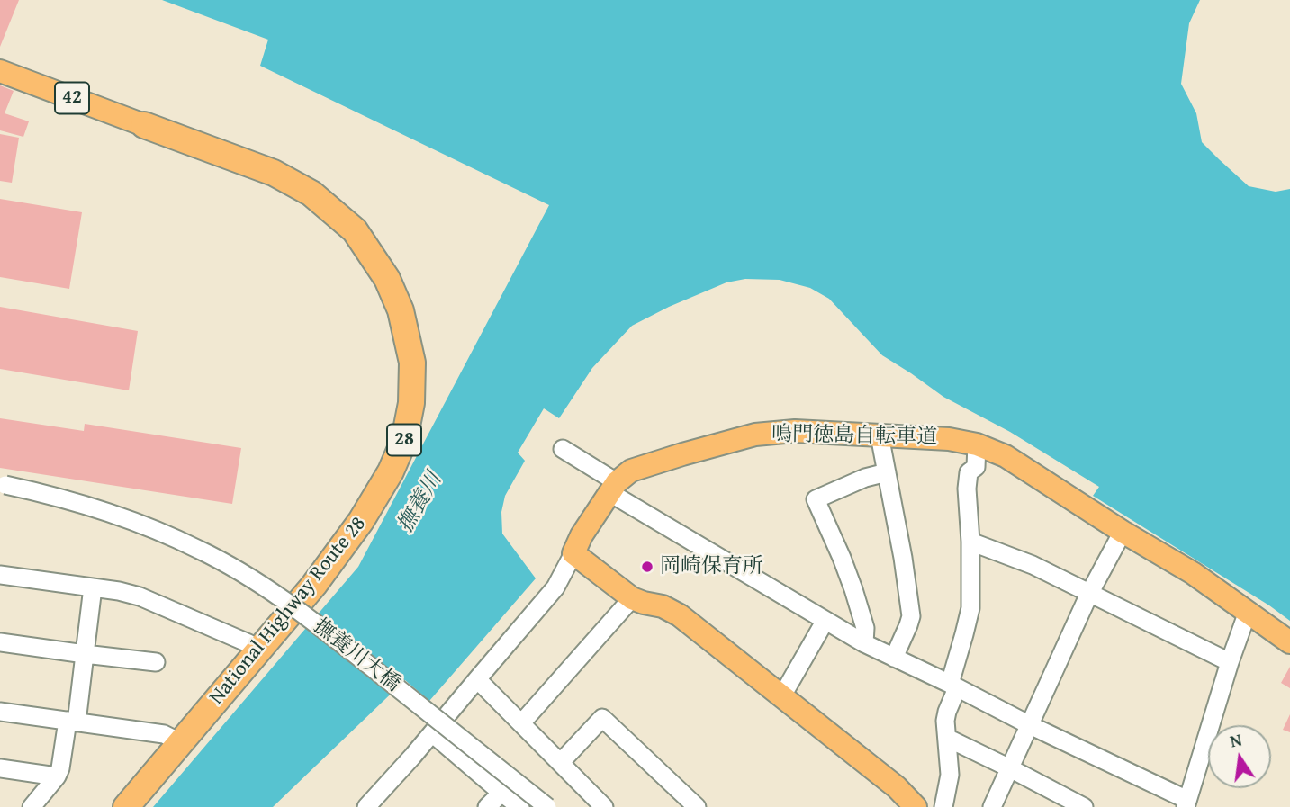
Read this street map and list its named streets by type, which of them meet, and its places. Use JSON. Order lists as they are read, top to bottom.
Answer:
{
  "streets": {
    "highway": ["28", "National Highway Route 28"],
    "main road": ["42", "鳴門徳島自転車道"],
    "street": ["撫養川大橋"]
  },
  "crossings": [
    ["42", "National Highway Route 28"]
  ],
  "water": ["撫養川"],
  "places": ["岡崎保育所"],
  "north": "top"
}
